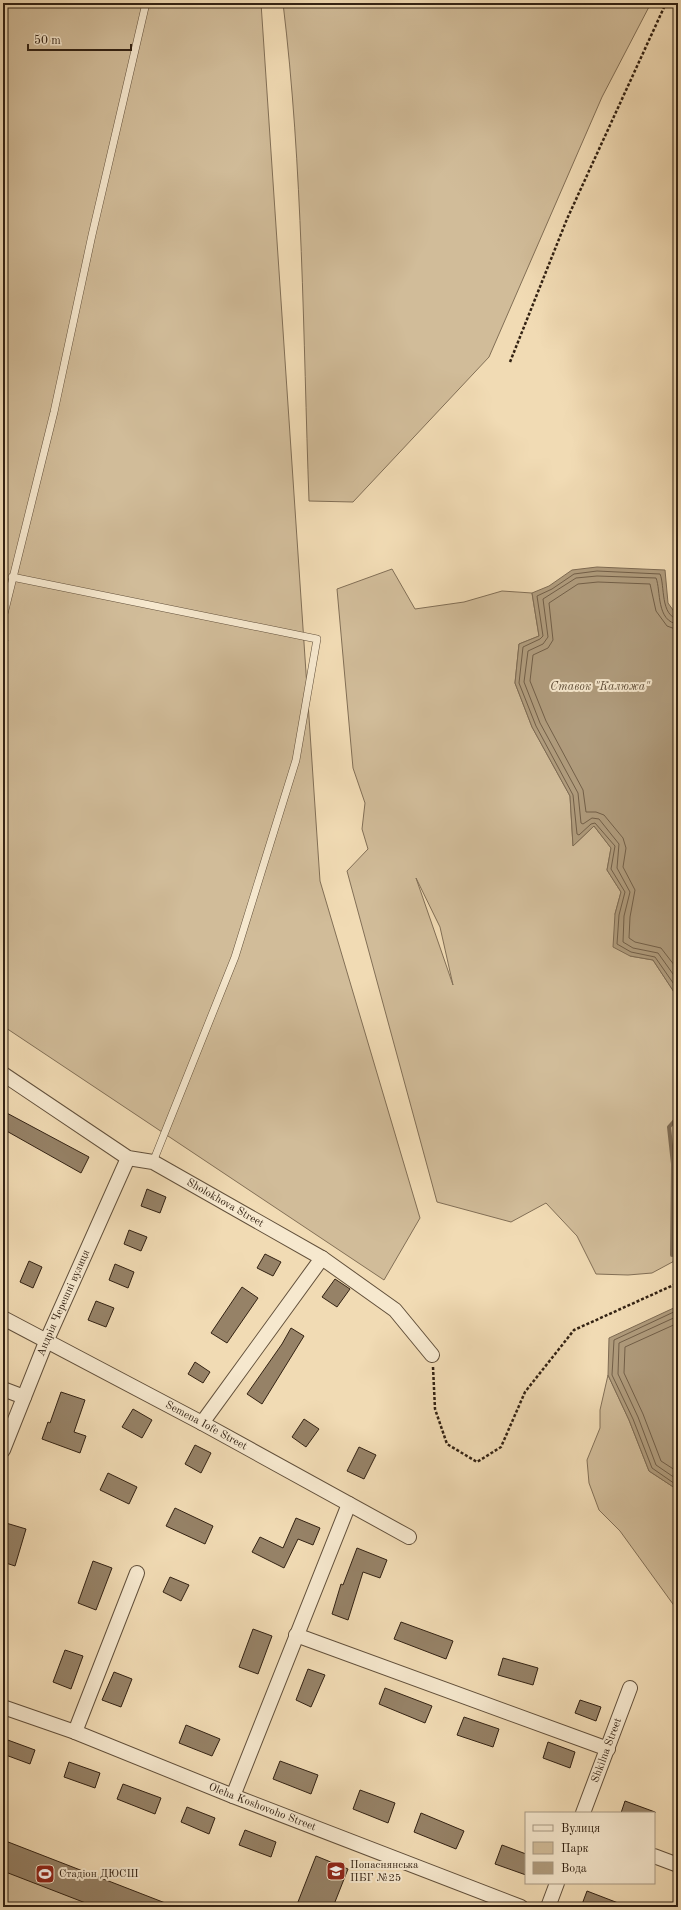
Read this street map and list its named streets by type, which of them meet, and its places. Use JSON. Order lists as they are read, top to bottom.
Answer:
{
  "streets": {
    "street": [
      "Sholokhova Street",
      "Андрія Черешні вулиця",
      "Semena Iofe Street",
      "Shkilna Street",
      "Oleha Koshovoho Street"
    ]
  },
  "crossings": [
    ["Sholokhova Street", "Андрія Черешні вулиця"],
    ["Андрія Черешні вулиця", "Semena Iofe Street"]
  ],
  "water": ["Ставок \"Калюжа\""],
  "places": {
    "school or university": ["Попаснянська ПБГ №25"],
    "sports": ["Стадіон ДЮСШ"]
  },
  "legend": ["Вулиця", "Парк", "Вода"],
  "scale_bar": "50 m"
}
